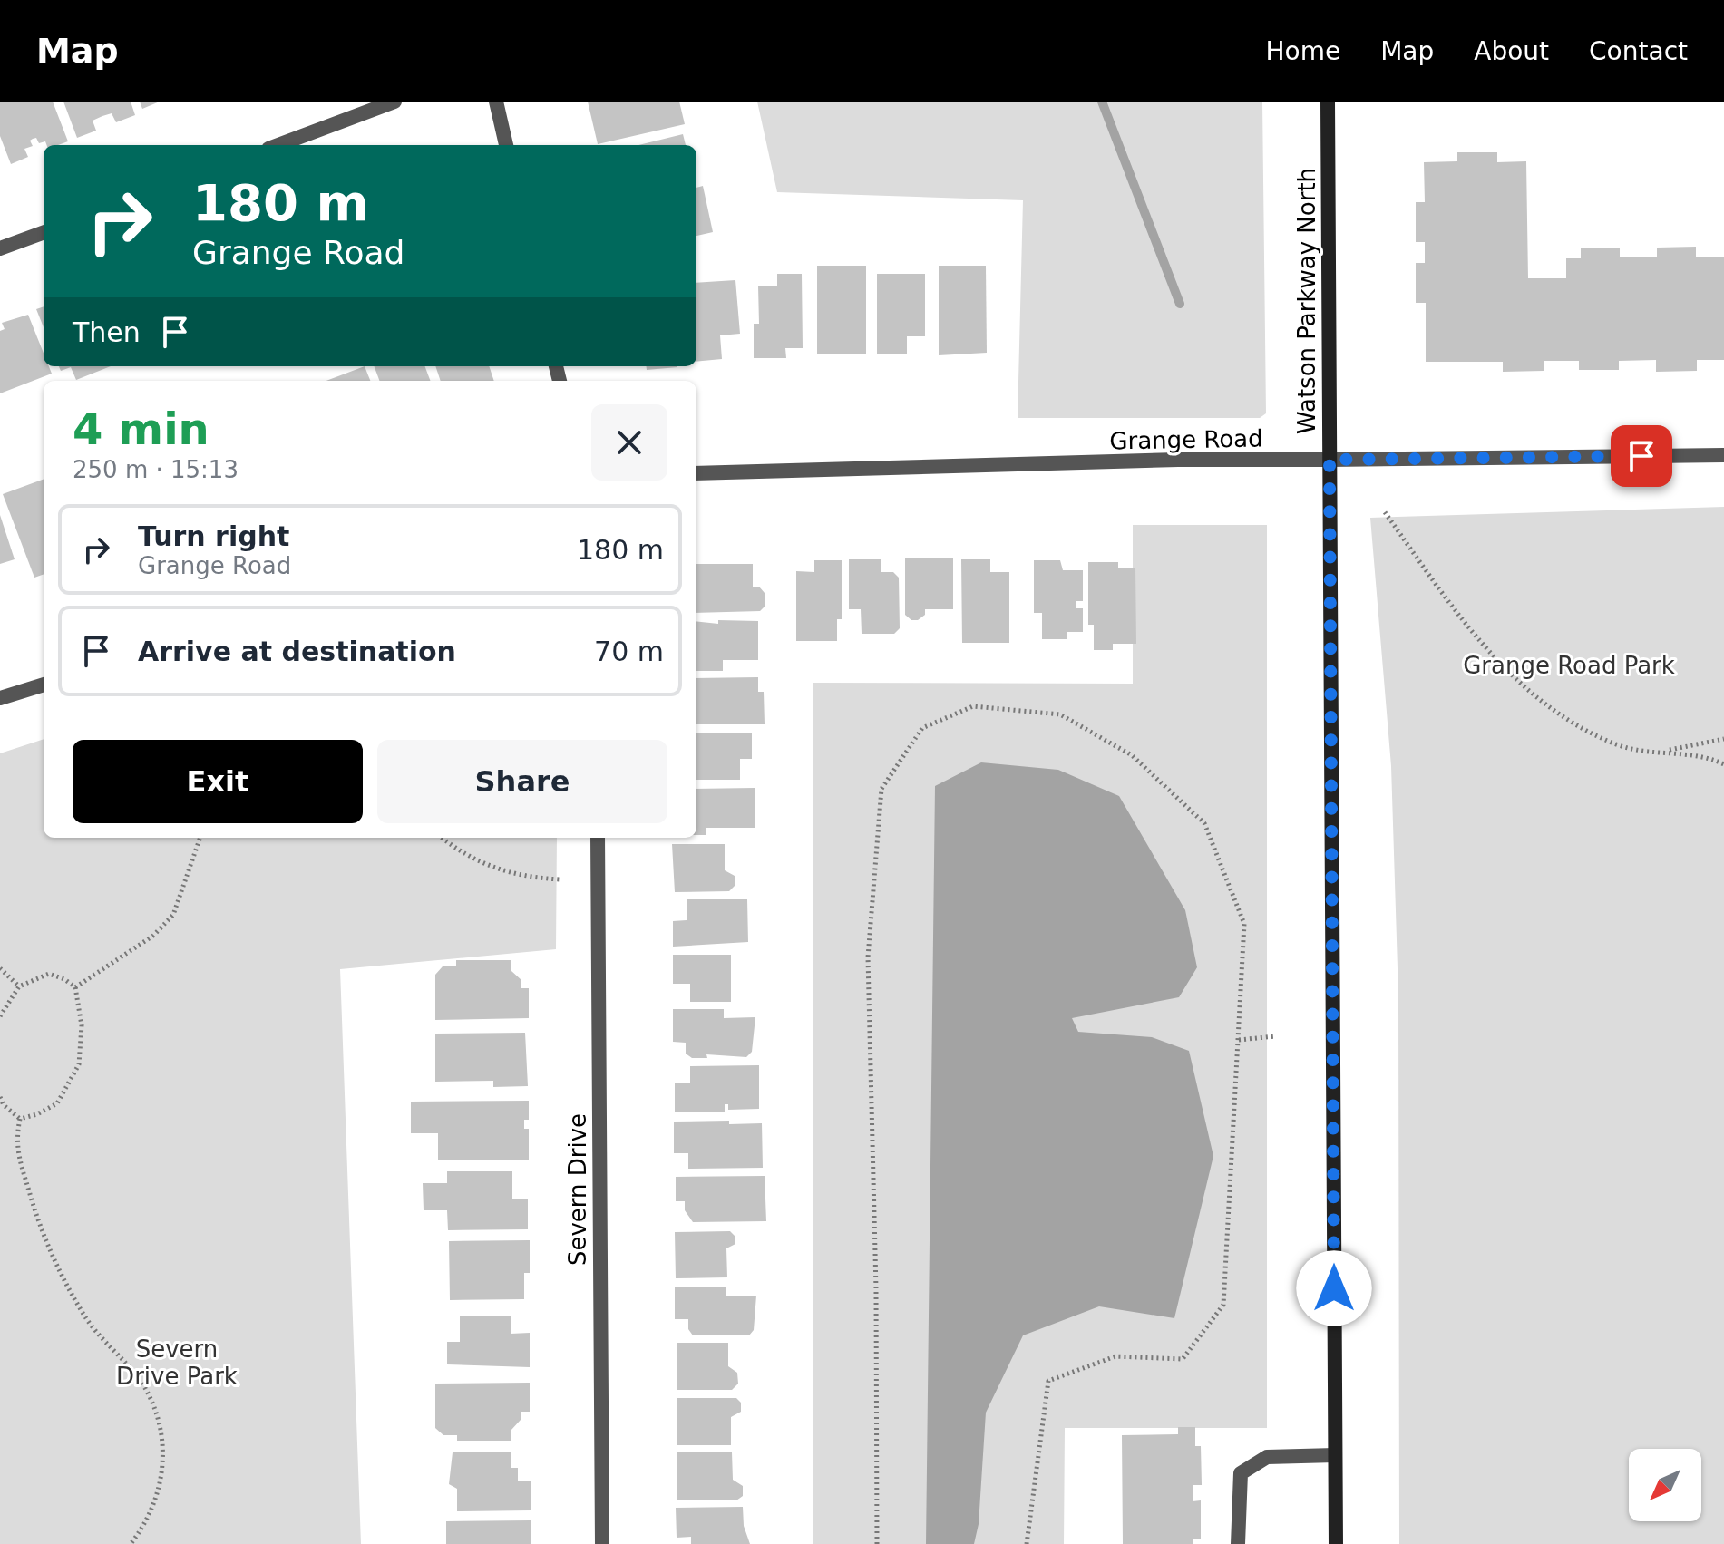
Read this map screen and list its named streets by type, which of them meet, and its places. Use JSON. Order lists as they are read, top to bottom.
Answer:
{
  "streets": {
    "main road": ["Watson Parkway North"],
    "street": ["Grange Road", "Severn Drive"]
  },
  "crossings": [
    ["Watson Parkway North", "Grange Road"]
  ],
  "parks": ["Grange Road Park", "Severn Drive Park"],
  "north": "bottom left",
  "page": {
    "header": "Map",
    "nav": [
      "Home",
      "Map",
      "About",
      "Contact"
    ],
    "turn": ["180 m", "Grange Road"],
    "then": "Then",
    "heading": ["4 min", "250 m · 15:13"],
    "list": [
      {
        "name": "Turn right",
        "note": "Grange Road",
        "value": "180 m"
      },
      {
        "name": "Arrive at destination",
        "value": "70 m"
      }
    ],
    "buttons": ["Exit", "Share"]
  }
}
